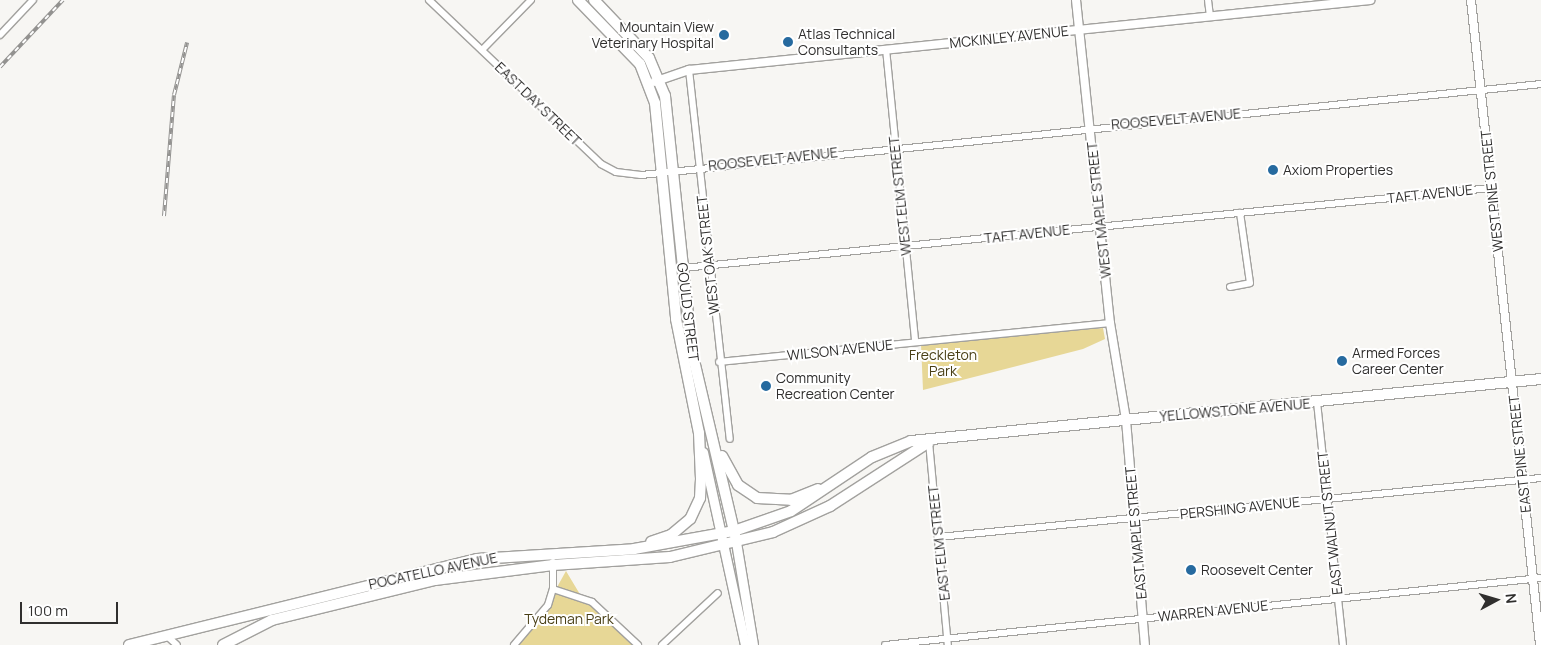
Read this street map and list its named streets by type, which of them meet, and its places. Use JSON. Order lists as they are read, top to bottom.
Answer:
{
  "streets": {
    "main road": ["GOULD STREET", "YELLOWSTONE AVENUE", "POCATELLO AVENUE"],
    "street": [
      "MCKINLEY AVENUE",
      "EAST DAY STREET",
      "ROOSEVELT AVENUE",
      "WEST PINE STREET",
      "TAFT AVENUE",
      "WEST ELM STREET",
      "WEST MAPLE STREET",
      "WEST OAK STREET",
      "WILSON AVENUE",
      "EAST PINE STREET",
      "PERSHING AVENUE",
      "EAST WALNUT STREET",
      "EAST MAPLE STREET",
      "EAST ELM STREET",
      "WARREN AVENUE"
    ]
  },
  "crossings": [
    ["MCKINLEY AVENUE", "WEST ELM STREET"],
    ["MCKINLEY AVENUE", "WEST MAPLE STREET"],
    ["MCKINLEY AVENUE", "WEST OAK STREET"],
    ["MCKINLEY AVENUE", "GOULD STREET"],
    ["EAST DAY STREET", "ROOSEVELT AVENUE"],
    ["EAST DAY STREET", "GOULD STREET"],
    ["ROOSEVELT AVENUE", "WEST PINE STREET"],
    ["ROOSEVELT AVENUE", "WEST ELM STREET"],
    ["ROOSEVELT AVENUE", "WEST MAPLE STREET"],
    ["ROOSEVELT AVENUE", "WEST OAK STREET"],
    ["ROOSEVELT AVENUE", "GOULD STREET"],
    ["WEST PINE STREET", "TAFT AVENUE"],
    ["WEST PINE STREET", "YELLOWSTONE AVENUE"],
    ["WEST PINE STREET", "EAST PINE STREET"],
    ["TAFT AVENUE", "WEST ELM STREET"],
    ["TAFT AVENUE", "WEST MAPLE STREET"],
    ["TAFT AVENUE", "WEST OAK STREET"],
    ["TAFT AVENUE", "GOULD STREET"],
    ["WEST ELM STREET", "WILSON AVENUE"],
    ["WEST MAPLE STREET", "WILSON AVENUE"],
    ["WEST MAPLE STREET", "YELLOWSTONE AVENUE"],
    ["WEST MAPLE STREET", "EAST MAPLE STREET"],
    ["WEST OAK STREET", "WILSON AVENUE"],
    ["GOULD STREET", "YELLOWSTONE AVENUE"],
    ["GOULD STREET", "POCATELLO AVENUE"],
    ["YELLOWSTONE AVENUE", "EAST PINE STREET"],
    ["YELLOWSTONE AVENUE", "EAST WALNUT STREET"],
    ["YELLOWSTONE AVENUE", "EAST MAPLE STREET"],
    ["YELLOWSTONE AVENUE", "EAST ELM STREET"],
    ["YELLOWSTONE AVENUE", "POCATELLO AVENUE"],
    ["EAST PINE STREET", "PERSHING AVENUE"],
    ["EAST PINE STREET", "WARREN AVENUE"],
    ["PERSHING AVENUE", "EAST WALNUT STREET"],
    ["PERSHING AVENUE", "EAST MAPLE STREET"],
    ["PERSHING AVENUE", "EAST ELM STREET"],
    ["EAST WALNUT STREET", "WARREN AVENUE"],
    ["EAST MAPLE STREET", "WARREN AVENUE"],
    ["EAST ELM STREET", "WARREN AVENUE"]
  ],
  "parks": ["Freckleton Park", "Tydeman Park"],
  "places": [
    "Mountain View Veterinary Hospital",
    "Atlas Technical Consultants",
    "Axiom Properties",
    "Armed Forces Career Center",
    "Community Recreation Center",
    "Roosevelt Center"
  ],
  "scale_bar": "100 m",
  "north": "right"
}
